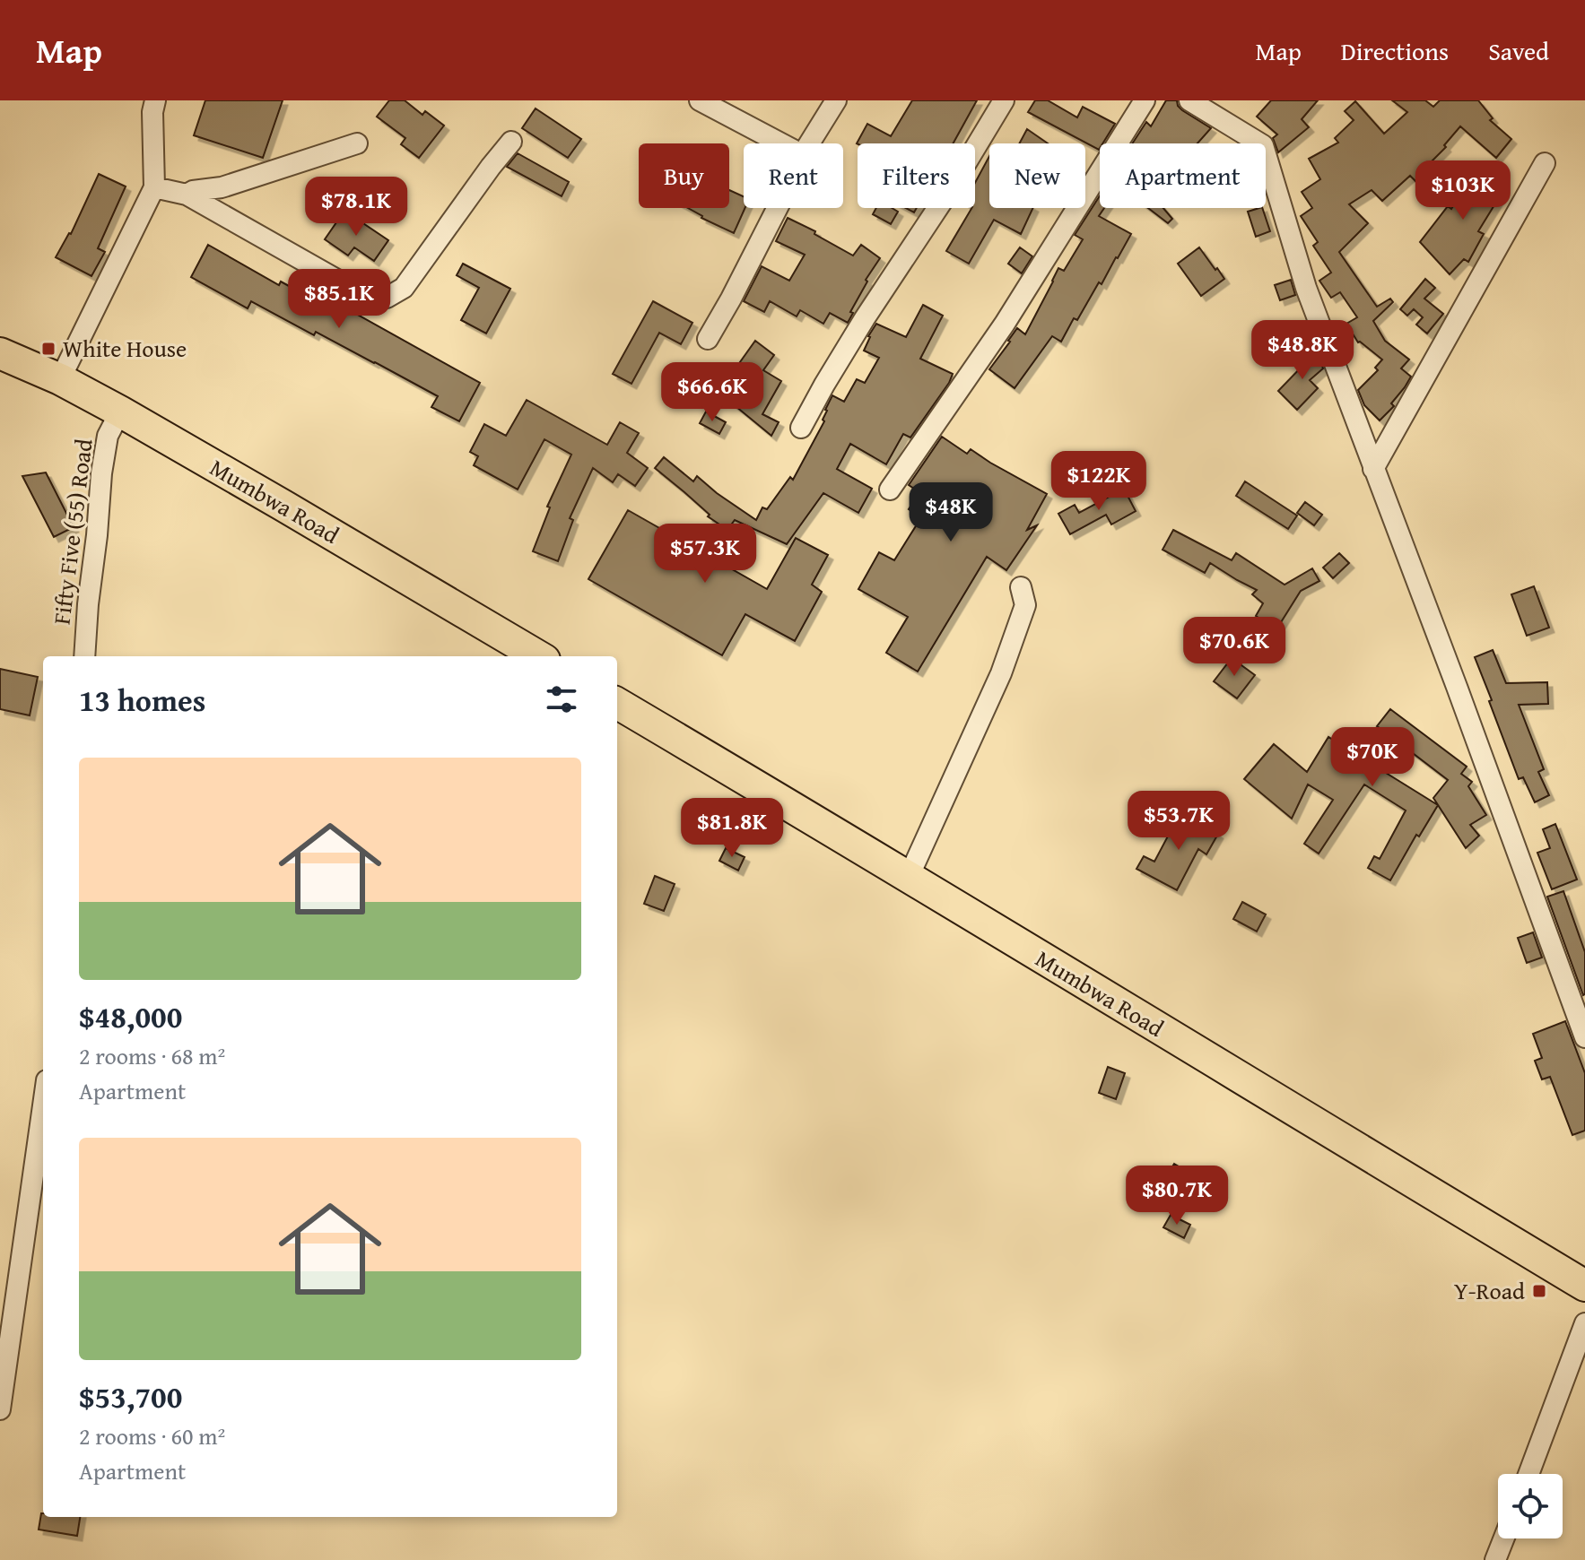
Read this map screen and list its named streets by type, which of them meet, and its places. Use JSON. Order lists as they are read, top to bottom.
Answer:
{
  "streets": {
    "main road": ["Mumbwa Road"],
    "street": ["Fifty Five (55) Road"]
  },
  "crossings": [
    ["Mumbwa Road", "Fifty Five (55) Road"]
  ],
  "places": {
    "transit": ["White House", "Y-Road"]
  },
  "page": {
    "header": "Map",
    "nav": ["Map", "Directions", "Saved"],
    "chip": [
      "Buy",
      "Rent",
      "Filters",
      "New",
      "Apartment"
    ],
    "price": [
      "$103K",
      "$78.1K",
      "$85.1K",
      "$48.8K",
      "$66.6K",
      "$122K",
      "$48K",
      "$57.3K",
      "$70.6K",
      "$70K",
      "$53.7K",
      "$81.8K",
      "$80.7K"
    ],
    "heading": "13 homes",
    "list": [
      {
        "name": "$48,000",
        "note": "2 rooms · 68 m² · Apartment"
      },
      {
        "name": "$53,700",
        "note": "2 rooms · 60 m² · Apartment"
      }
    ]
  }
}
